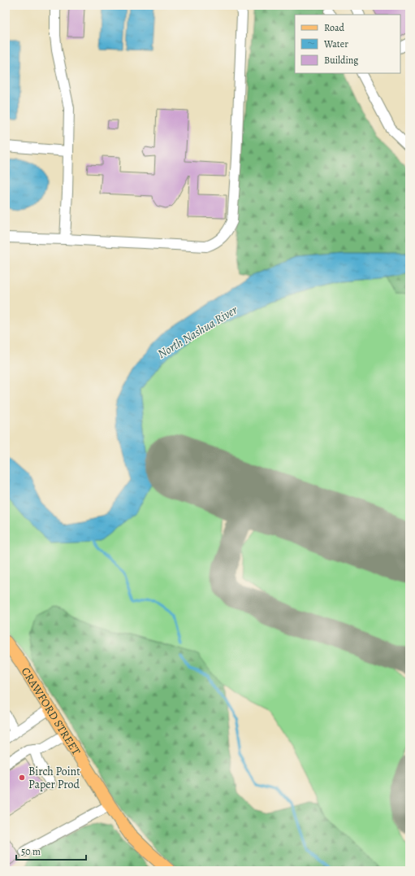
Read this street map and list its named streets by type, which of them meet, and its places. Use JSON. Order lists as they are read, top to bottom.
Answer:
{
  "streets": {
    "main road": ["CRAWFORD STREET"]
  },
  "water": ["North Nashua River"],
  "places": ["Birch Point Paper Prod"],
  "legend": ["Road", "Water", "Building"],
  "scale_bar": "50 m"
}
